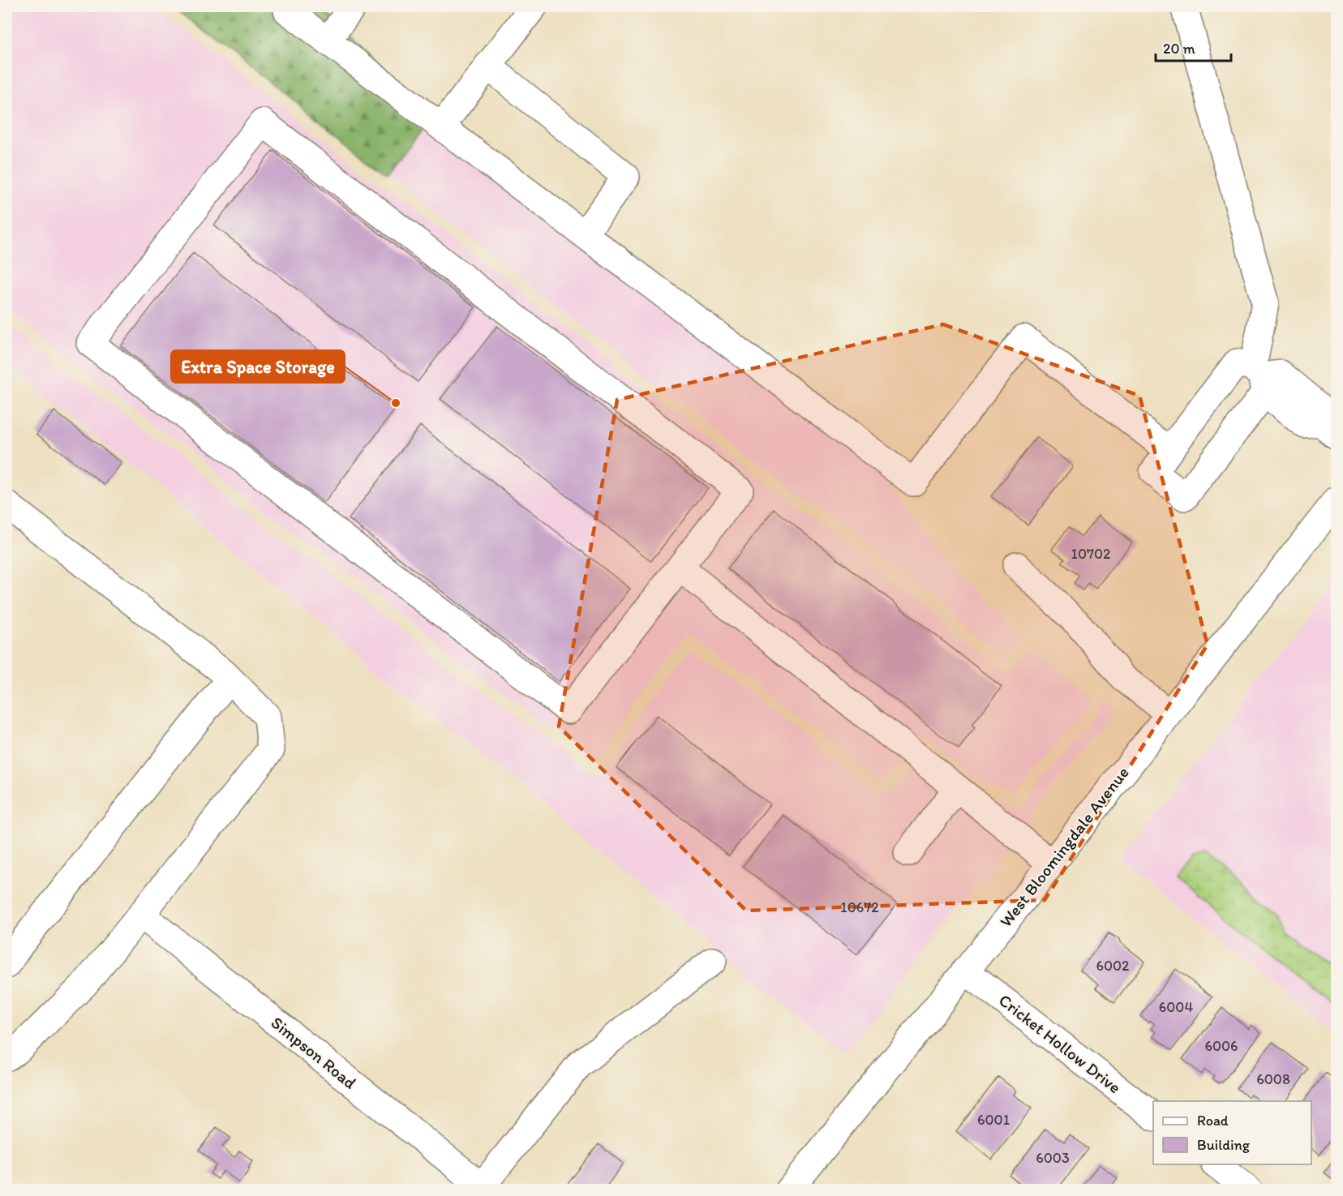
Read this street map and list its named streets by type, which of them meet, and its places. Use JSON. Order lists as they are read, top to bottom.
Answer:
{
  "streets": {
    "street": ["West Bloomingdale Avenue", "Cricket Hollow Drive", "Simpson Road"]
  },
  "crossings": [
    ["West Bloomingdale Avenue", "Cricket Hollow Drive"]
  ],
  "places": ["Extra Space Storage"],
  "house_numbers": [
    "10702",
    "10672",
    "6002",
    "6004",
    "6006",
    "6008",
    "6001",
    "6003"
  ],
  "legend": ["Road", "Building"],
  "scale_bar": "20 m"
}
